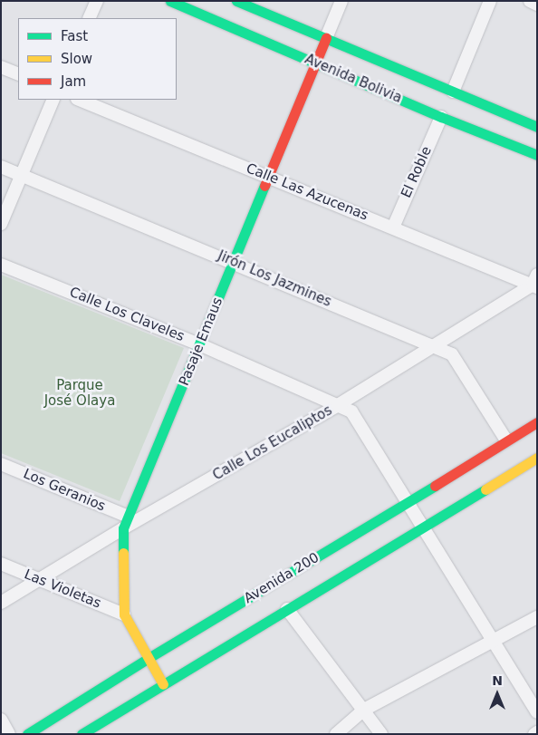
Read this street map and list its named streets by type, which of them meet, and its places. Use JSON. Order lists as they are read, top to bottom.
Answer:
{
  "streets": {
    "street": [
      "Avenida Bolivia",
      "El Roble",
      "Calle Las Azucenas",
      "Jirón Los Jazmines",
      "Calle Los Claveles",
      "Pasaje Emaus",
      "Calle Los Eucaliptos",
      "Los Geranios",
      "Avenida 200",
      "Las Violetas"
    ]
  },
  "crossings": [
    ["Avenida Bolivia", "El Roble"],
    ["Avenida Bolivia", "Pasaje Emaus"],
    ["El Roble", "Calle Las Azucenas"],
    ["Calle Las Azucenas", "Pasaje Emaus"],
    ["Calle Las Azucenas", "Calle Los Eucaliptos"],
    ["Jirón Los Jazmines", "Pasaje Emaus"],
    ["Jirón Los Jazmines", "Calle Los Eucaliptos"],
    ["Jirón Los Jazmines", "Avenida 200"],
    ["Calle Los Claveles", "Pasaje Emaus"],
    ["Calle Los Claveles", "Calle Los Eucaliptos"],
    ["Calle Los Claveles", "Avenida 200"],
    ["Pasaje Emaus", "Calle Los Eucaliptos"],
    ["Pasaje Emaus", "Los Geranios"],
    ["Pasaje Emaus", "Avenida 200"],
    ["Pasaje Emaus", "Las Violetas"],
    ["Calle Los Eucaliptos", "Los Geranios"],
    ["Calle Los Eucaliptos", "Las Violetas"]
  ],
  "parks": ["Parque José Olaya"],
  "legend": ["Fast", "Slow", "Jam"],
  "north": "top"
}
